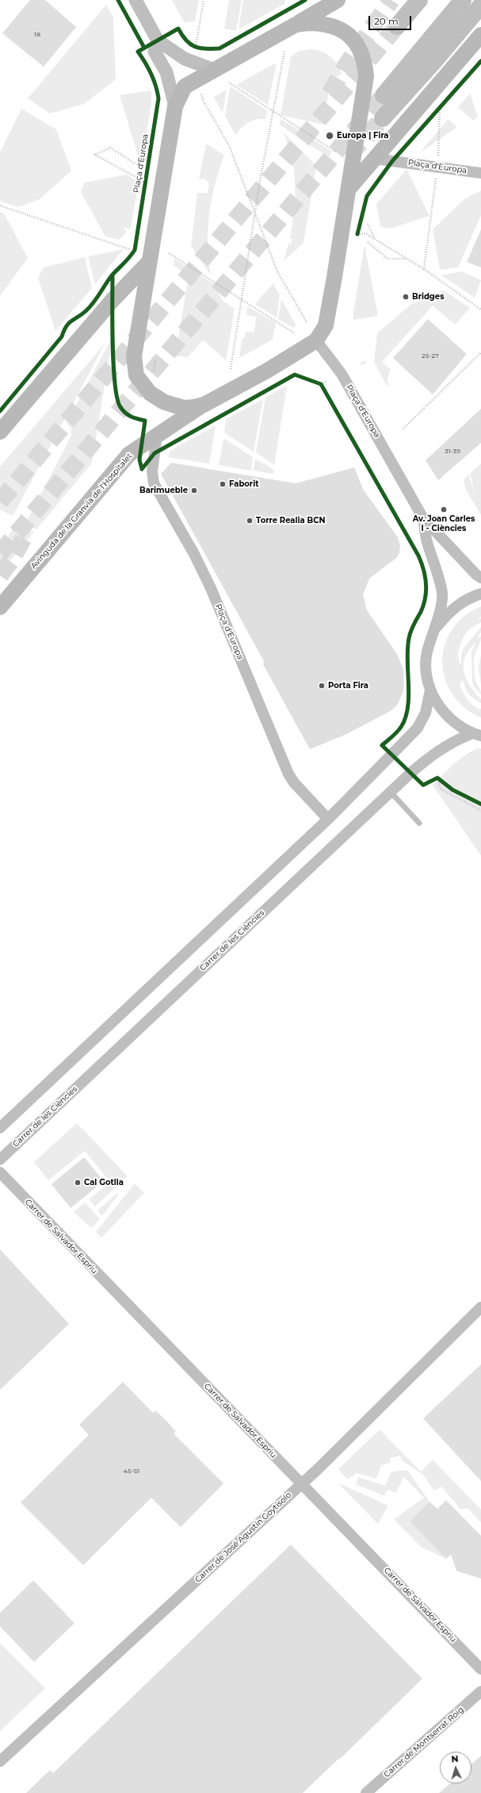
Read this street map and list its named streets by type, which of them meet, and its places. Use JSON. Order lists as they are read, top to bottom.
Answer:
{
  "streets": {
    "main road": ["Avinguda de la Granvia de l'Hospitalet"],
    "street": [
      "Plaça d'Europa",
      "Carrer de les Ciències",
      "Carrer de Salvador Espriu",
      "Carrer de José Agustín Goytisolo",
      "Carrer de Montserrat Roig"
    ]
  },
  "crossings": [
    ["Plaça d'Europa", "Avinguda de la Granvia de l'Hospitalet"],
    ["Plaça d'Europa", "Carrer de les Ciències"],
    ["Carrer de Salvador Espriu", "Carrer de José Agustín Goytisolo"]
  ],
  "places": [
    "Europa | Fira",
    "Bridges",
    "Faborit",
    "Barimueble",
    "Av. Joan Carles I - Ciències",
    "Torre Realia BCN",
    "Porta Fira",
    "Cal Gotlla"
  ],
  "house_numbers": [
    "18",
    "25-27",
    "31-39",
    "45-51"
  ],
  "scale_bar": "20 m",
  "north": "top"
}
